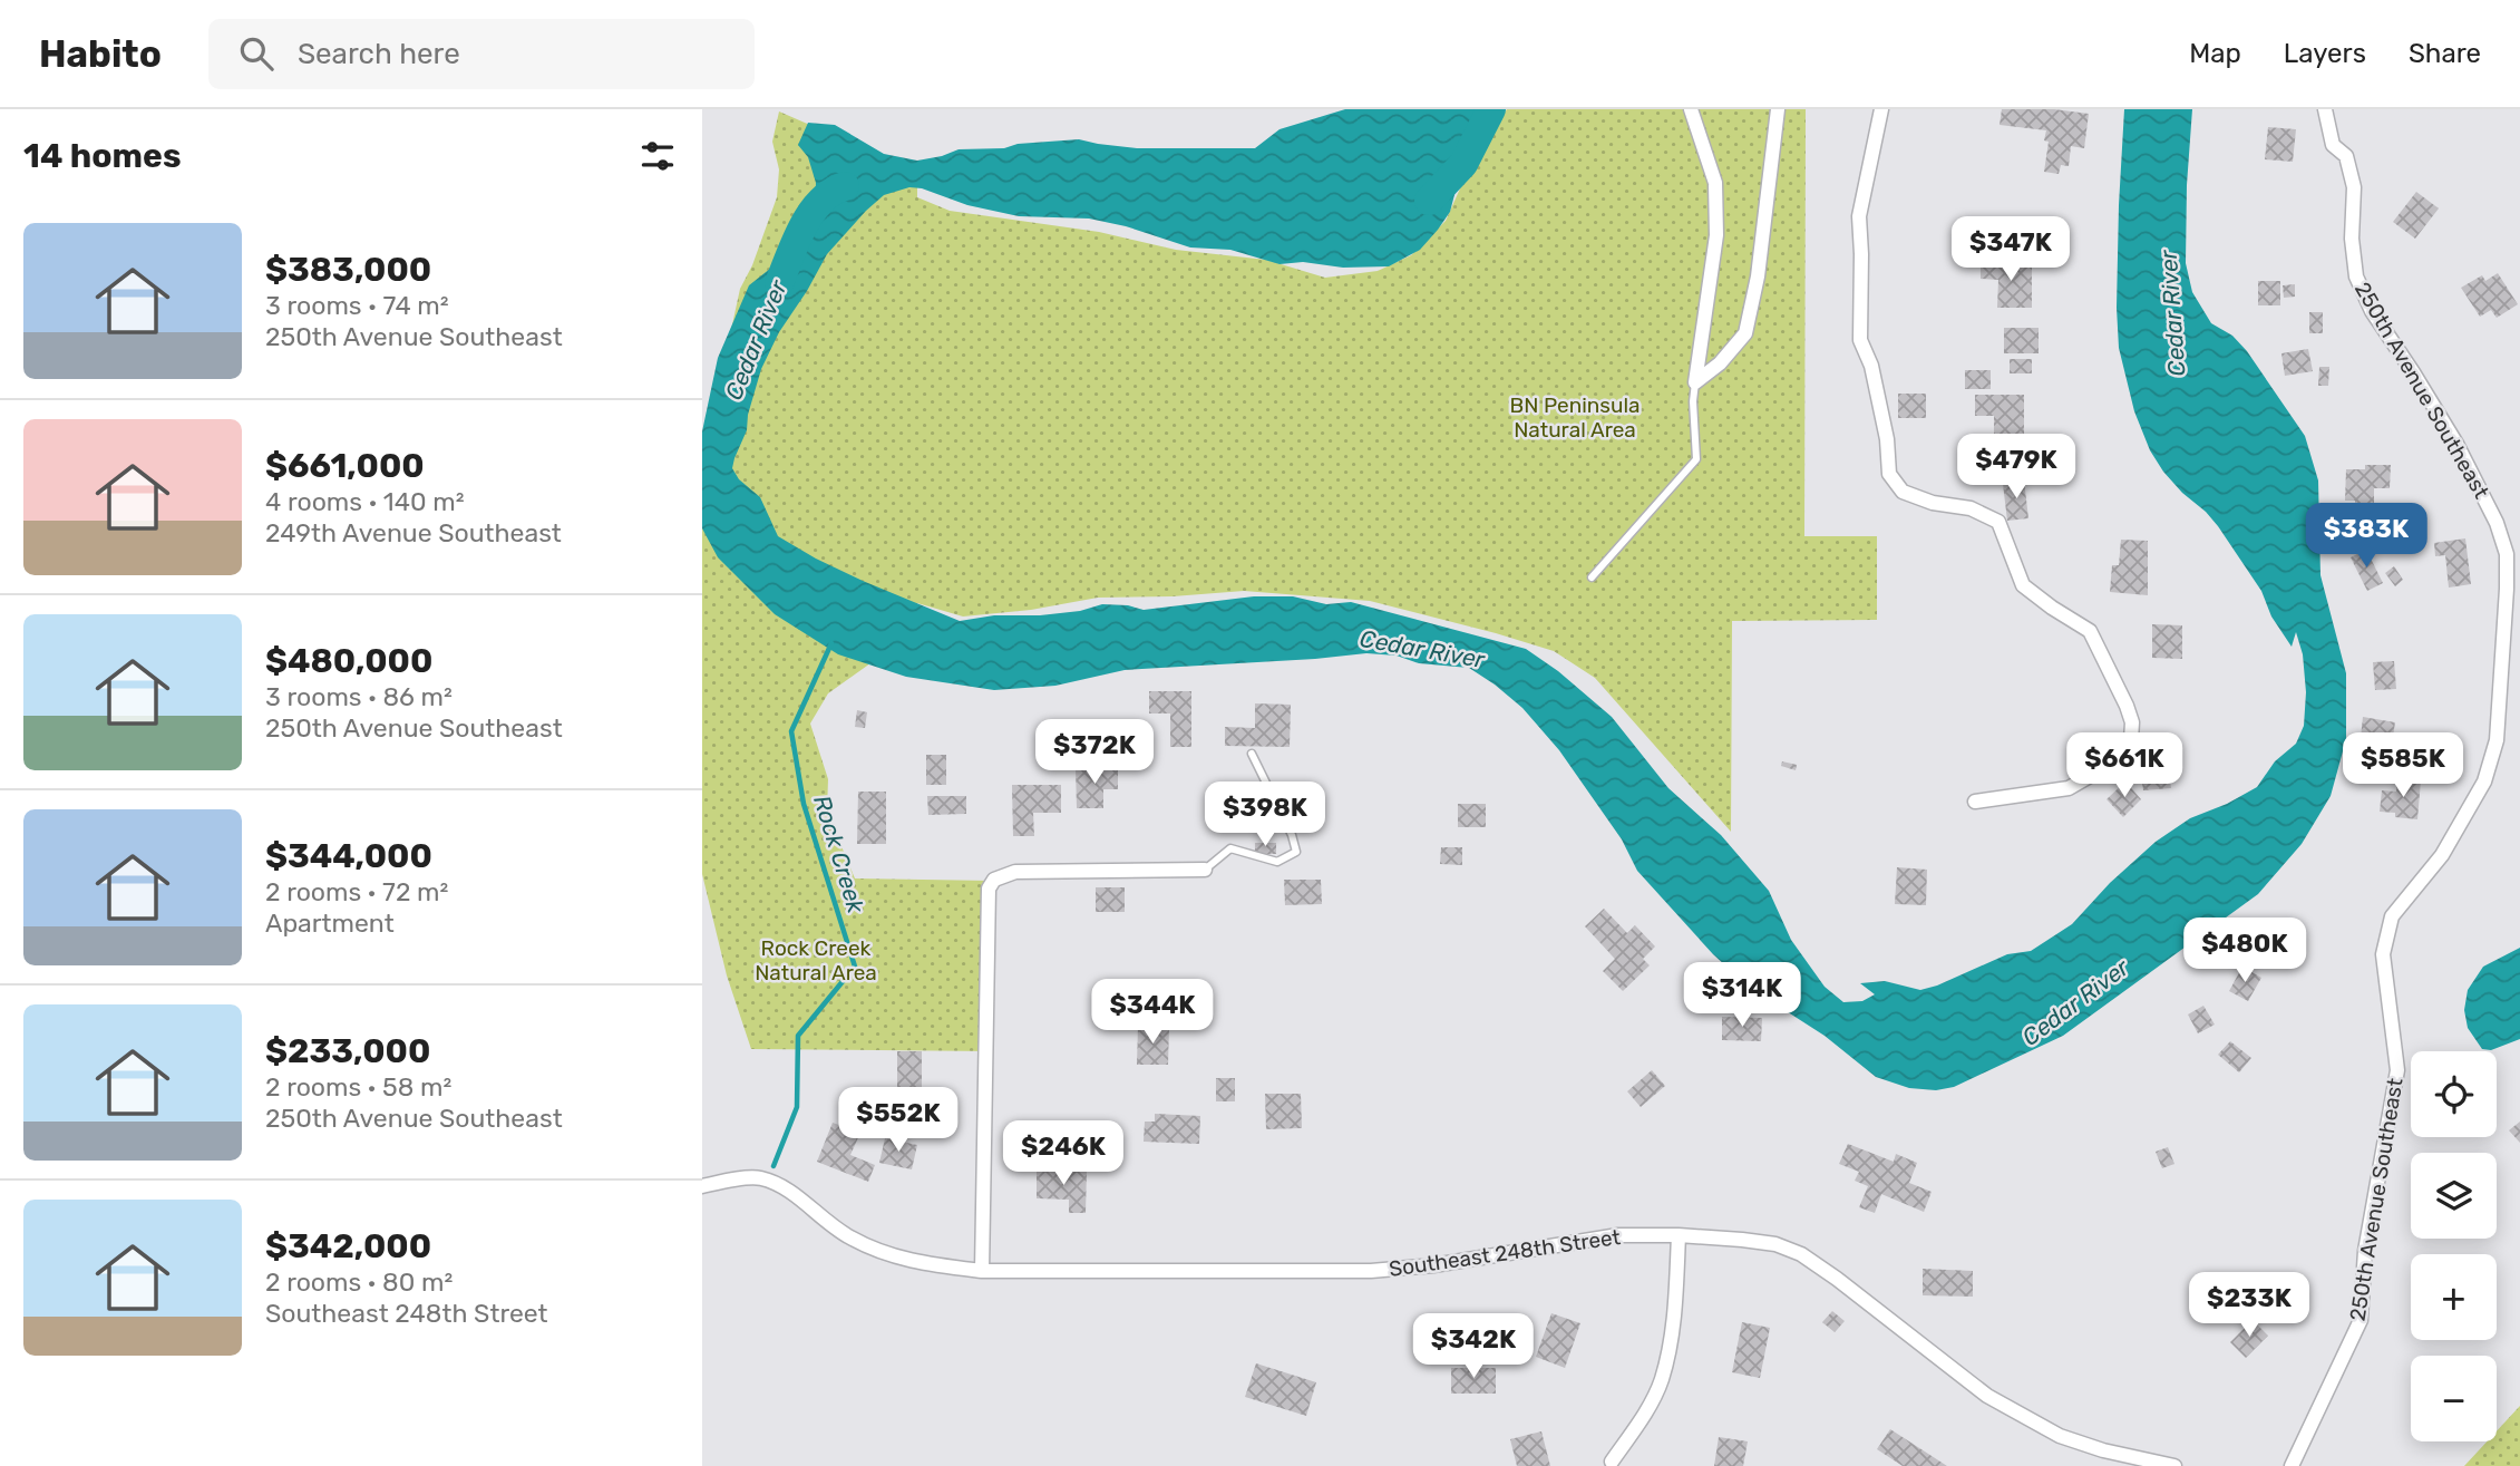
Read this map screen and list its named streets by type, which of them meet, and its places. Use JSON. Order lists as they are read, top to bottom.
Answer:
{
  "streets": {
    "street": ["250th Avenue Southeast", "Southeast 248th Street"]
  },
  "water": ["Cedar River", "Rock Creek"],
  "parks": ["BN Peninsula Natural Area", "Rock Creek Natural Area"],
  "page": {
    "header": "Habito",
    "search": "Search here",
    "nav": ["Map", "Layers", "Share"],
    "heading": "14 homes",
    "list": [
      {
        "name": "$383,000",
        "note": "3 rooms · 74 m² · 250th Avenue Southeast"
      },
      {
        "name": "$661,000",
        "note": "4 rooms · 140 m² · 249th Avenue Southeast"
      },
      {
        "name": "$480,000",
        "note": "3 rooms · 86 m² · 250th Avenue Southeast"
      },
      {
        "name": "$344,000",
        "note": "2 rooms · 72 m² · Apartment"
      },
      {
        "name": "$233,000",
        "note": "2 rooms · 58 m² · 250th Avenue Southeast"
      },
      {
        "name": "$342,000",
        "note": "2 rooms · 80 m² · Southeast 248th Street"
      }
    ],
    "price": [
      "$347K",
      "$479K",
      "$383K",
      "$372K",
      "$661K",
      "$585K",
      "$398K",
      "$480K",
      "$314K",
      "$344K",
      "$552K",
      "$246K",
      "$233K",
      "$342K"
    ],
    "map_buttons": ["+", "−"]
  }
}
